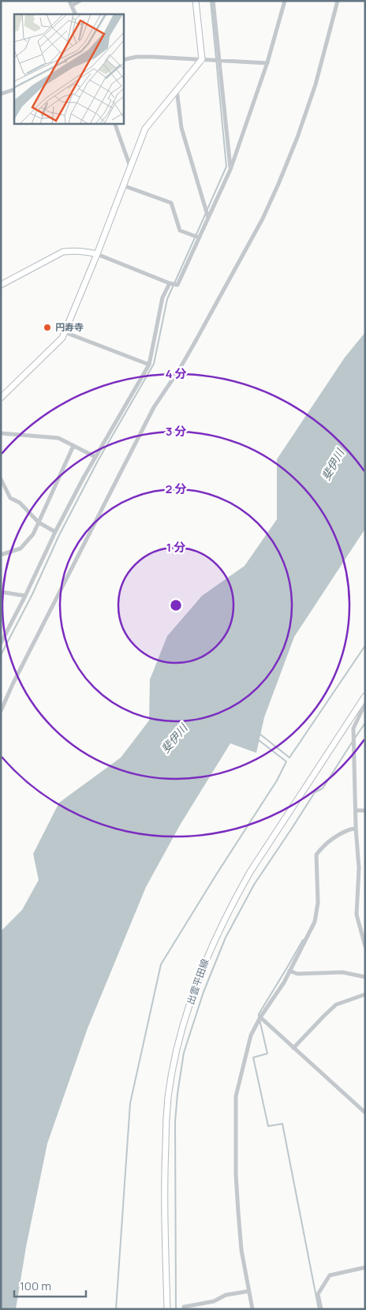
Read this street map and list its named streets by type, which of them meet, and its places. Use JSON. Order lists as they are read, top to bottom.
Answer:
{
  "streets": {
    "main road": ["出雲平田線"]
  },
  "water": ["斐伊川"],
  "places": ["円寿寺"],
  "scale_bar": "100 m",
  "rings": [
    "4 分",
    "3 分",
    "2 分",
    "1 分"
  ]
}
